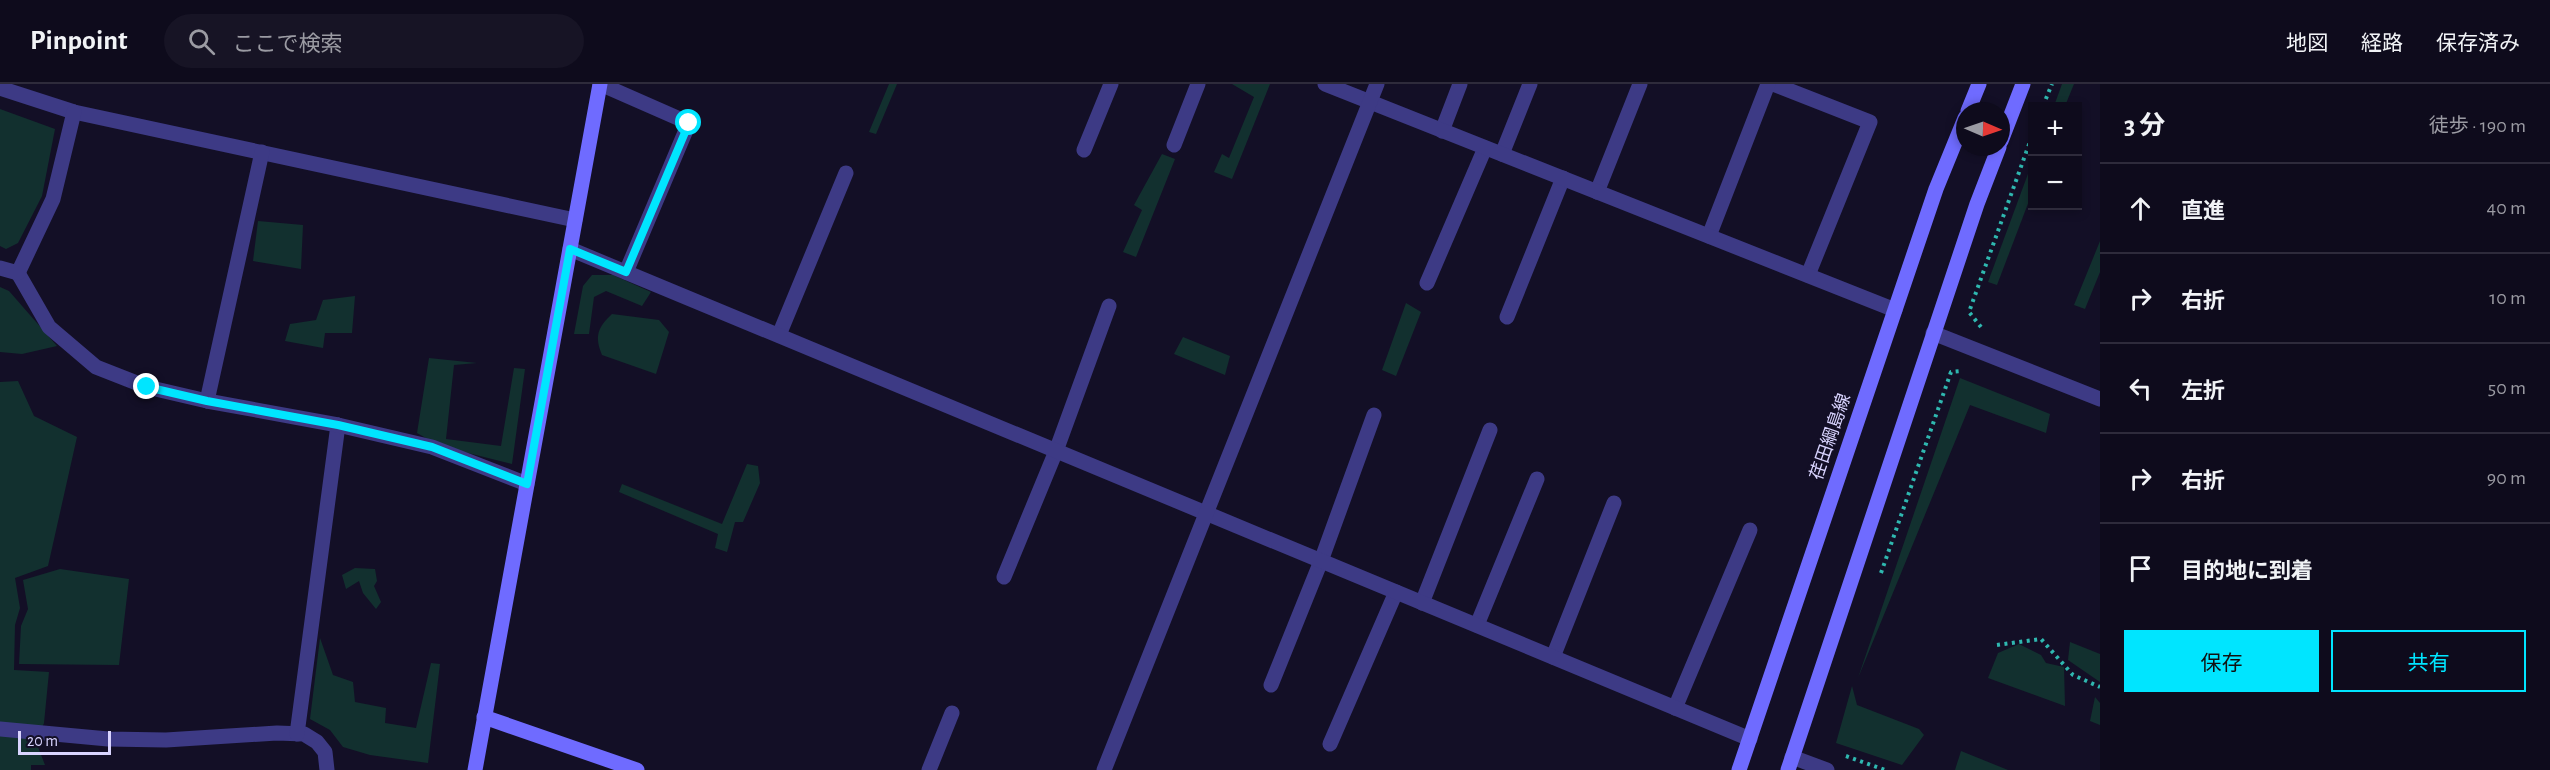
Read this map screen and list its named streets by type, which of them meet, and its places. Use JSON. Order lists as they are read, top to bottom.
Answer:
{
  "streets": {
    "main road": ["荏田綱島線"]
  },
  "scale_bar": "20 m",
  "north": "right",
  "page": {
    "header": "Pinpoint",
    "search": "ここで検索",
    "nav": ["地図", "経路", "保存済み"],
    "heading": ["3 分", "徒歩 · 190 m"],
    "map_buttons": ["+", "−"],
    "list": [
      ["直進", "40 m"],
      ["右折", "10 m"],
      ["左折", "50 m"],
      ["右折", "90 m"],
      "目的地に到着"
    ],
    "buttons": ["保存", "共有"],
    "scale": "20 m"
  }
}
